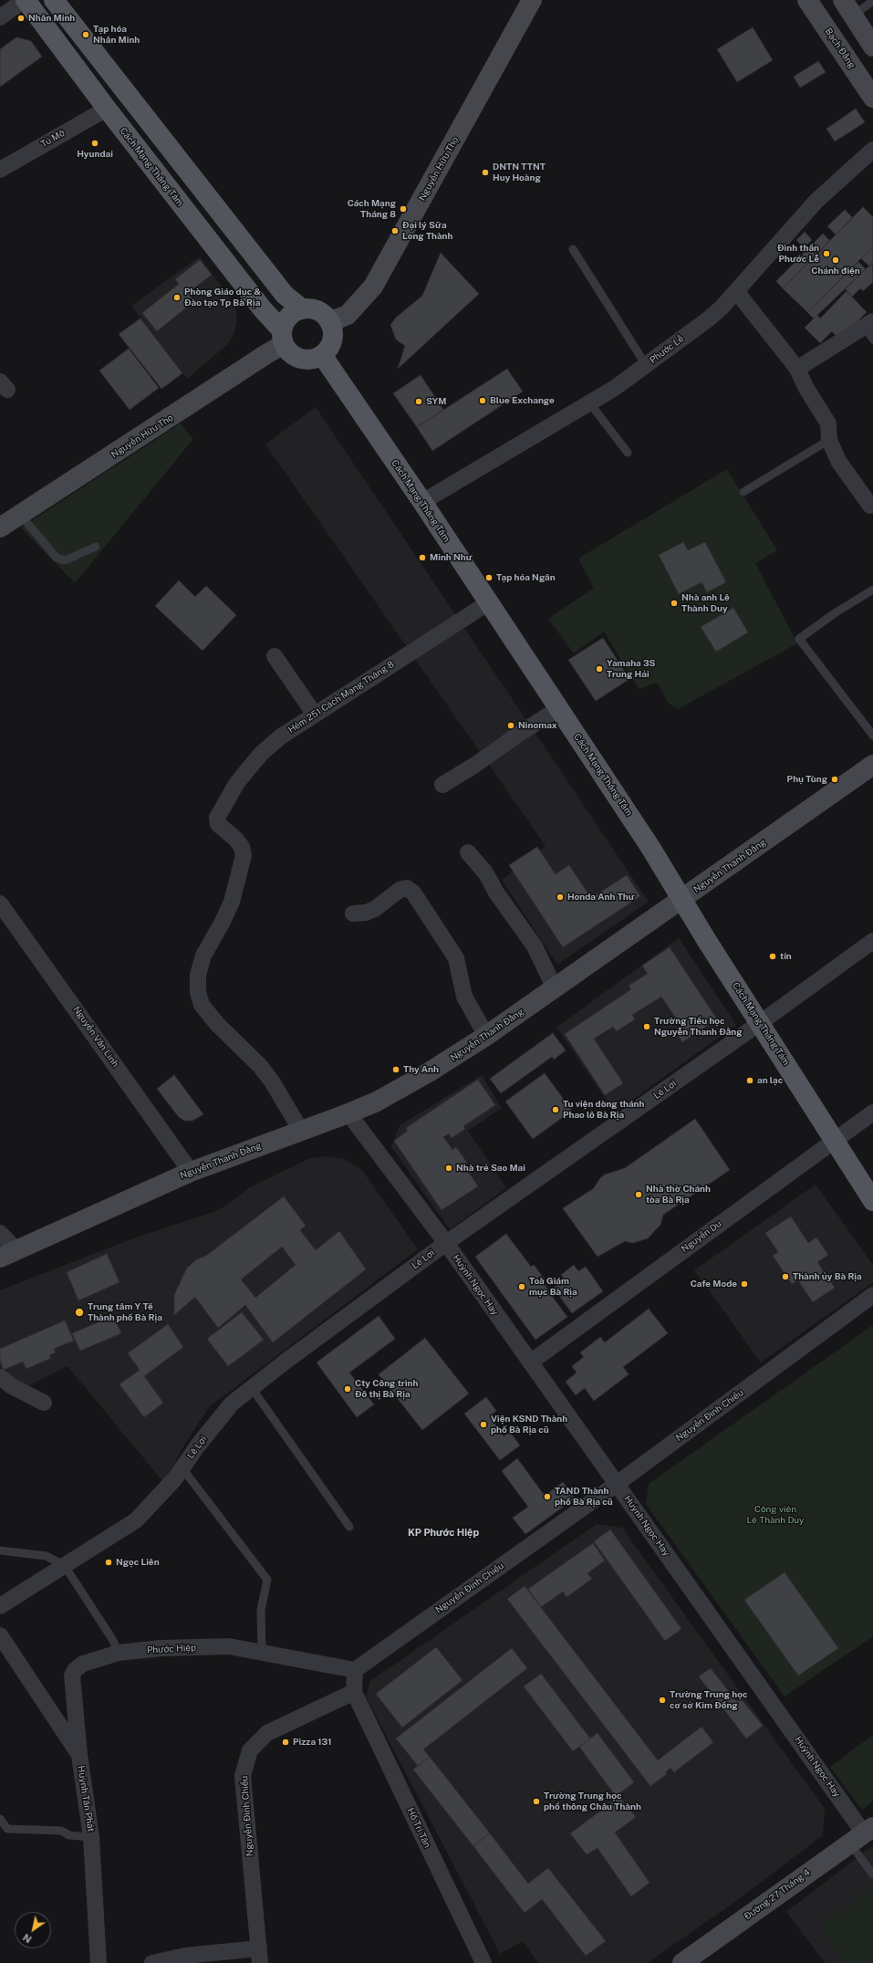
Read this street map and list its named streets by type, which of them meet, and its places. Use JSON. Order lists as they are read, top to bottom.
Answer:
{
  "streets": {
    "main road": ["Cách Mạng Tháng Tám"],
    "street": [
      "Bạch Đằng",
      "Tú Mỡ",
      "Nguyễn Hữu Thọ",
      "Phước Lễ",
      "Hẻm 251 Cách Mạng Tháng 8",
      "Nguyễn Thanh Đằng",
      "Nguyễn Văn Linh",
      "Lê Lợi",
      "Nguyễn Du",
      "Huỳnh Ngọc Hay",
      "Nguyễn Đình Chiểu",
      "Phước Hiệp",
      "Huỳnh Tấn Phát",
      "Hồ Tri Tân",
      "Đường 27 Tháng 4"
    ]
  },
  "crossings": [
    ["Tú Mỡ", "Cách Mạng Tháng Tám"],
    ["Cách Mạng Tháng Tám", "Nguyễn Hữu Thọ"],
    ["Cách Mạng Tháng Tám", "Phước Lễ"],
    ["Cách Mạng Tháng Tám", "Hẻm 251 Cách Mạng Tháng 8"],
    ["Cách Mạng Tháng Tám", "Nguyễn Thanh Đằng"],
    ["Cách Mạng Tháng Tám", "Lê Lợi"],
    ["Cách Mạng Tháng Tám", "Nguyễn Du"],
    ["Hẻm 251 Cách Mạng Tháng 8", "Nguyễn Thanh Đằng"],
    ["Nguyễn Thanh Đằng", "Nguyễn Văn Linh"],
    ["Nguyễn Thanh Đằng", "Huỳnh Ngọc Hay"],
    ["Lê Lợi", "Huỳnh Ngọc Hay"],
    ["Nguyễn Du", "Huỳnh Ngọc Hay"],
    ["Huỳnh Ngọc Hay", "Nguyễn Đình Chiểu"],
    ["Huỳnh Ngọc Hay", "Đường 27 Tháng 4"],
    ["Nguyễn Đình Chiểu", "Phước Hiệp"],
    ["Nguyễn Đình Chiểu", "Hồ Tri Tân"],
    ["Phước Hiệp", "Huỳnh Tấn Phát"]
  ],
  "districts": ["KP Phước Hiệp"],
  "parks": ["Công viên Lê Thành Duy"],
  "places": [
    "Nhân Minh",
    "Tạp hóa Nhân Minh",
    "Hyundai",
    "DNTN TTNT Huy Hoàng",
    "Cách Mạng Tháng 8",
    "Đại lý Sữa Long Thành",
    "Đình thần Phước Lễ",
    "Chánh điện",
    "Phòng Giáo dục & Đào tạo Tp Bà Rịa",
    "Blue Exchange",
    "SYM",
    "Minh Như",
    "Tạp hóa Ngân",
    "Nhà anh Lê Thành Duy",
    "Yamaha 3S Trung Hải",
    "Ninomax",
    "Phụ Tùng",
    "Honda Anh Thư",
    "tín",
    "Trường Tiểu học Nguyễn Thanh Đằng",
    "Thy Anh",
    "an lạc",
    "Tu viện dòng thánh Phao lô Bà Rịa",
    "Nhà trẻ Sao Mai",
    "Nhà thờ Chánh tòa Bà Rịa",
    "Thành ủy Bà Rịa",
    "Cafe Mode",
    "Toà Giám mục Bà Rịa",
    "Trung tâm Y Tế Thành phố Bà Rịa",
    "Cty Công trình Đô thị Bà Rịa",
    "Viện KSND Thành phố Bà Rịa cũ",
    "TAND Thành phố Bà Rịa cũ",
    "Ngọc Liên",
    "Trường Trung học cơ sở Kim Đồng",
    "Pizza 131",
    "Trường Trung học phổ thông Châu Thành"
  ],
  "north": "bottom left"
}
